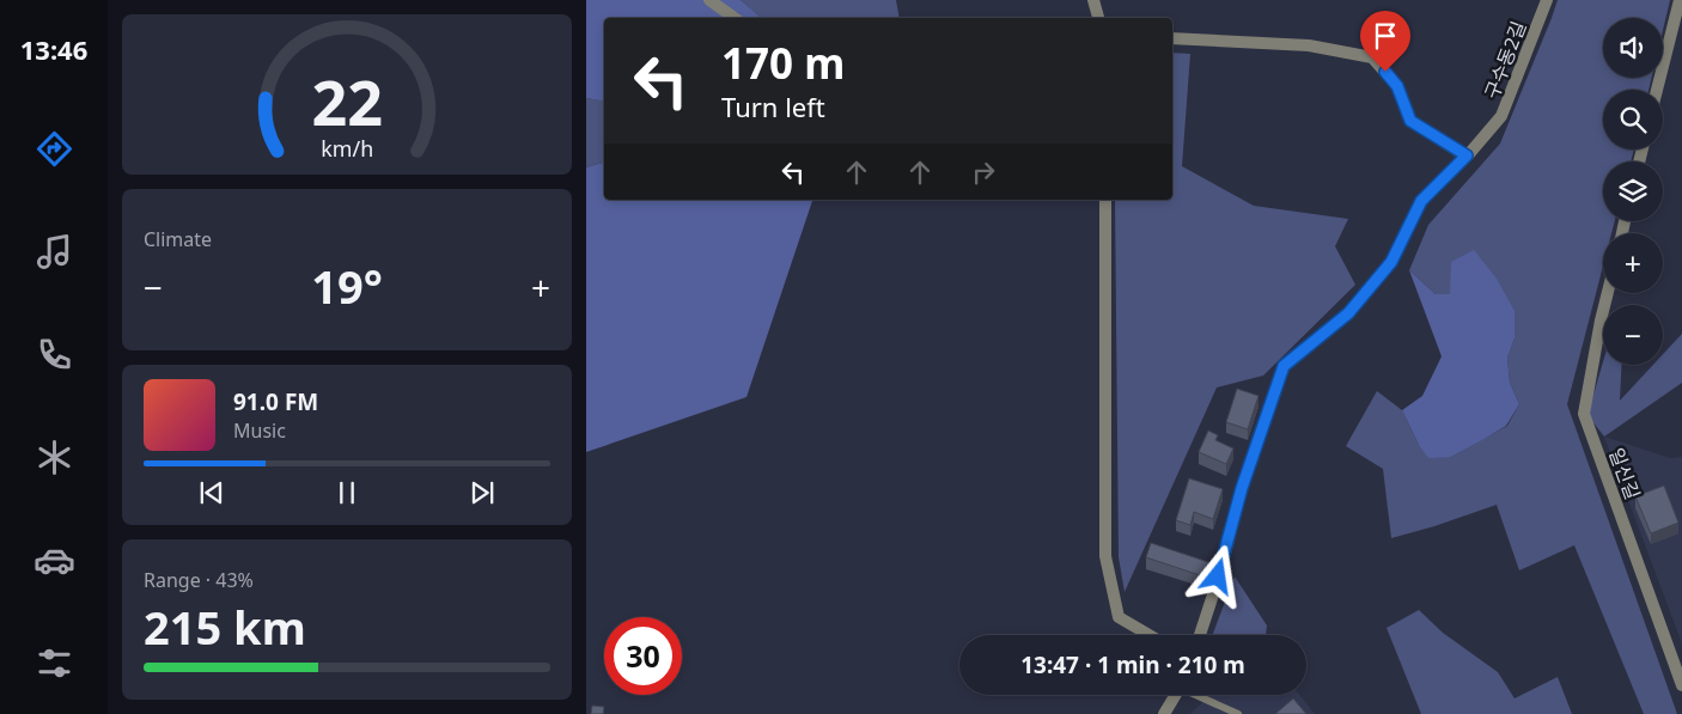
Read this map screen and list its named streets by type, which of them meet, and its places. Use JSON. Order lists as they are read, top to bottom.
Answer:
{
  "streets": {
    "street": ["구수동2길", "일신길"]
  },
  "page": {
    "tabs": "13:46",
    "map_buttons": ["+", "−"],
    "turn": ["170 m", "Turn left"],
    "tile": [
      "Climate",
      ["Range · 43%", "215 km"]
    ],
    "heat": ["−", "19°", "+"],
    "song": ["91.0 FM", "Music"],
    "limit": "30",
    "trip": "13:47 · 1 min · 210 m",
    "gauge": ["22", "km/h"]
  }
}
